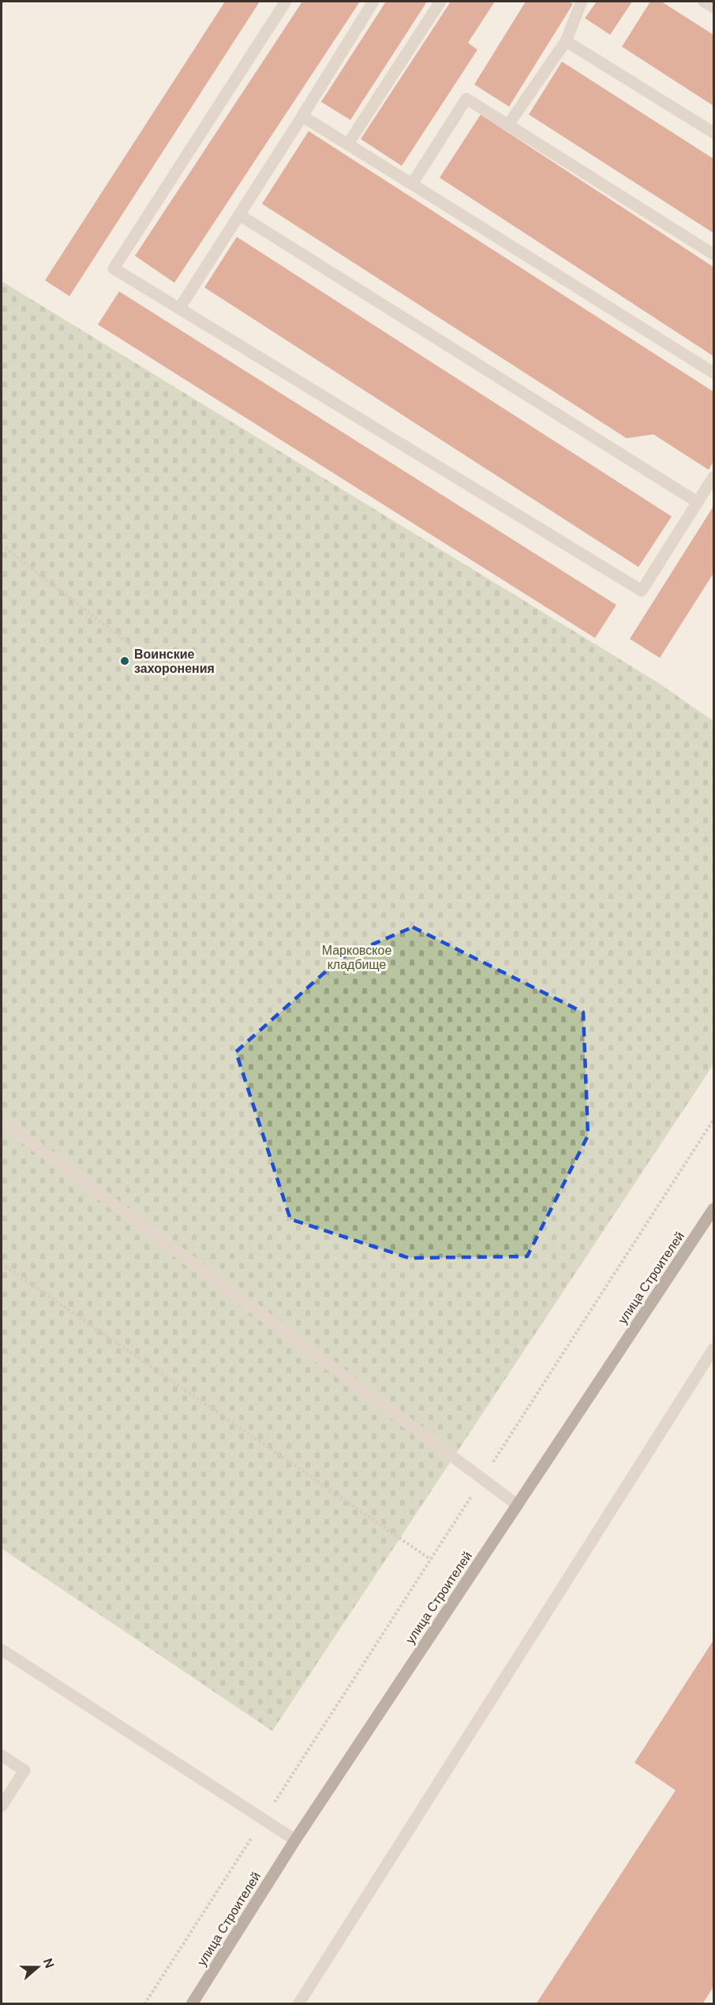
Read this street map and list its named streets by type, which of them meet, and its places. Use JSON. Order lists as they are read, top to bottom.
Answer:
{
  "streets": {
    "main road": ["улица Строителей"]
  },
  "parks": ["Марковское кладбище"],
  "places": ["Воинские захоронения"],
  "north": "right"
}
